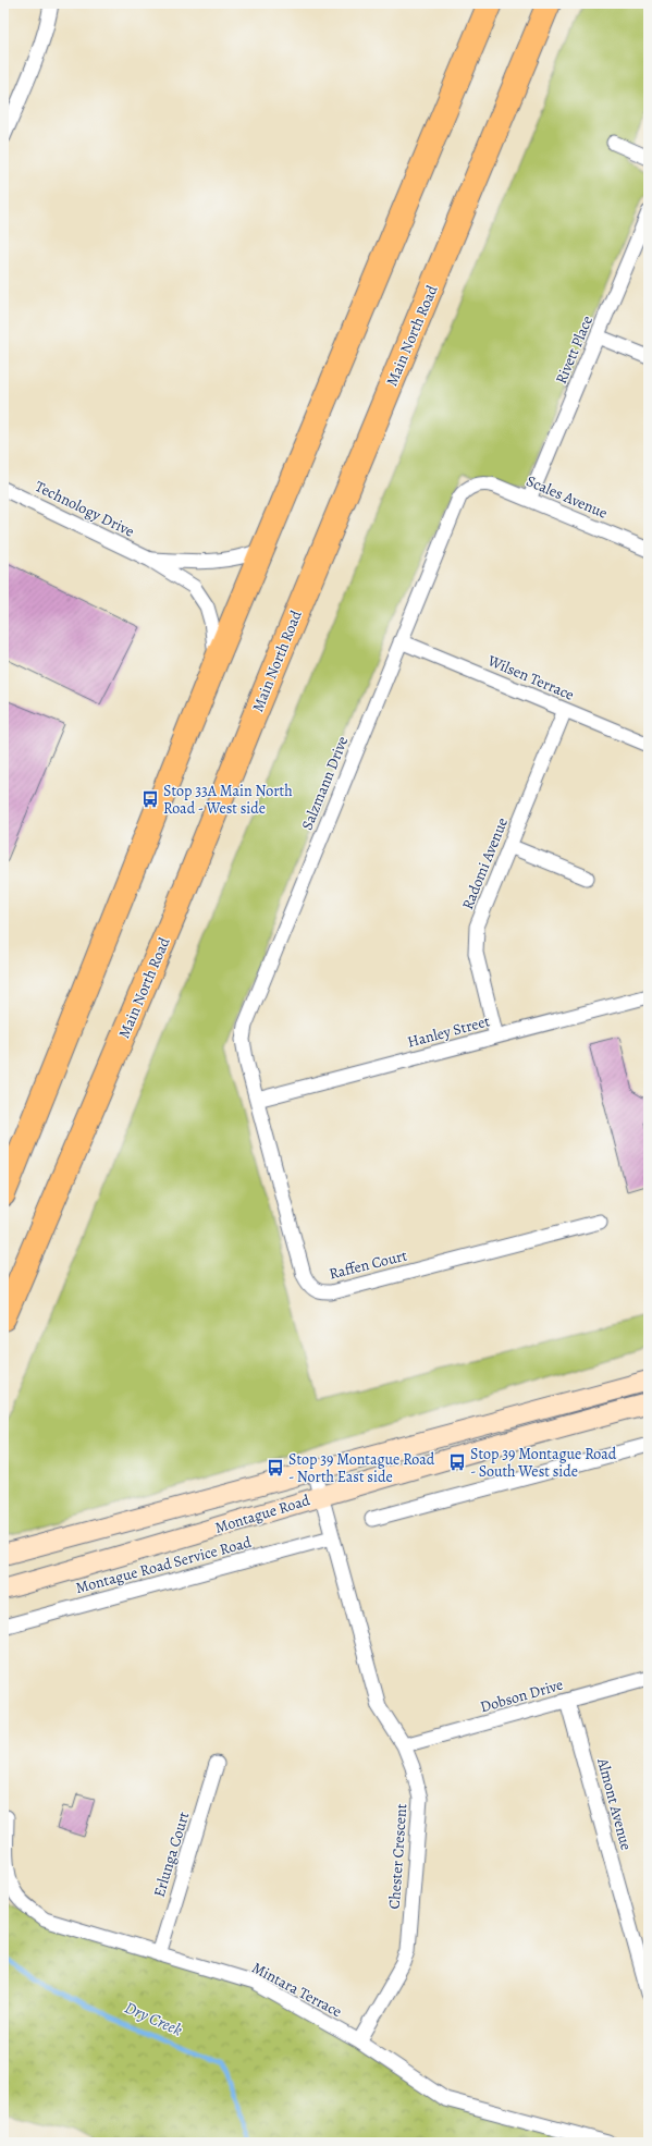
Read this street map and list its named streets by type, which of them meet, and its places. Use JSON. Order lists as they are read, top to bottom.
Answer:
{
  "streets": {
    "highway": ["Main North Road"],
    "main road": ["Montague Road"],
    "street": [
      "Rivett Place",
      "Scales Avenue",
      "Technology Drive",
      "Wilsen Terrace",
      "Salzmann Drive",
      "Radomi Avenue",
      "Hanley Street",
      "Raffen Court",
      "Montague Road Service Road",
      "Dobson Drive",
      "Almont Avenue",
      "Erlunga Court",
      "Chester Crescent",
      "Mintara Terrace"
    ]
  },
  "crossings": [
    ["Rivett Place", "Scales Avenue"],
    ["Scales Avenue", "Salzmann Drive"],
    ["Wilsen Terrace", "Salzmann Drive"],
    ["Wilsen Terrace", "Radomi Avenue"],
    ["Salzmann Drive", "Hanley Street"],
    ["Salzmann Drive", "Raffen Court"],
    ["Radomi Avenue", "Hanley Street"],
    ["Hanley Street", "Raffen Court"],
    ["Montague Road", "Chester Crescent"],
    ["Montague Road Service Road", "Chester Crescent"],
    ["Dobson Drive", "Almont Avenue"],
    ["Dobson Drive", "Chester Crescent"],
    ["Erlunga Court", "Mintara Terrace"],
    ["Chester Crescent", "Mintara Terrace"]
  ],
  "water": ["Dry Creek"],
  "places": {
    "bus stop": ["Stop 33A Main North Road - West side", "Stop 39 Montague Road - South West side", "Stop 39 Montague Road - North East side"]
  }
}
